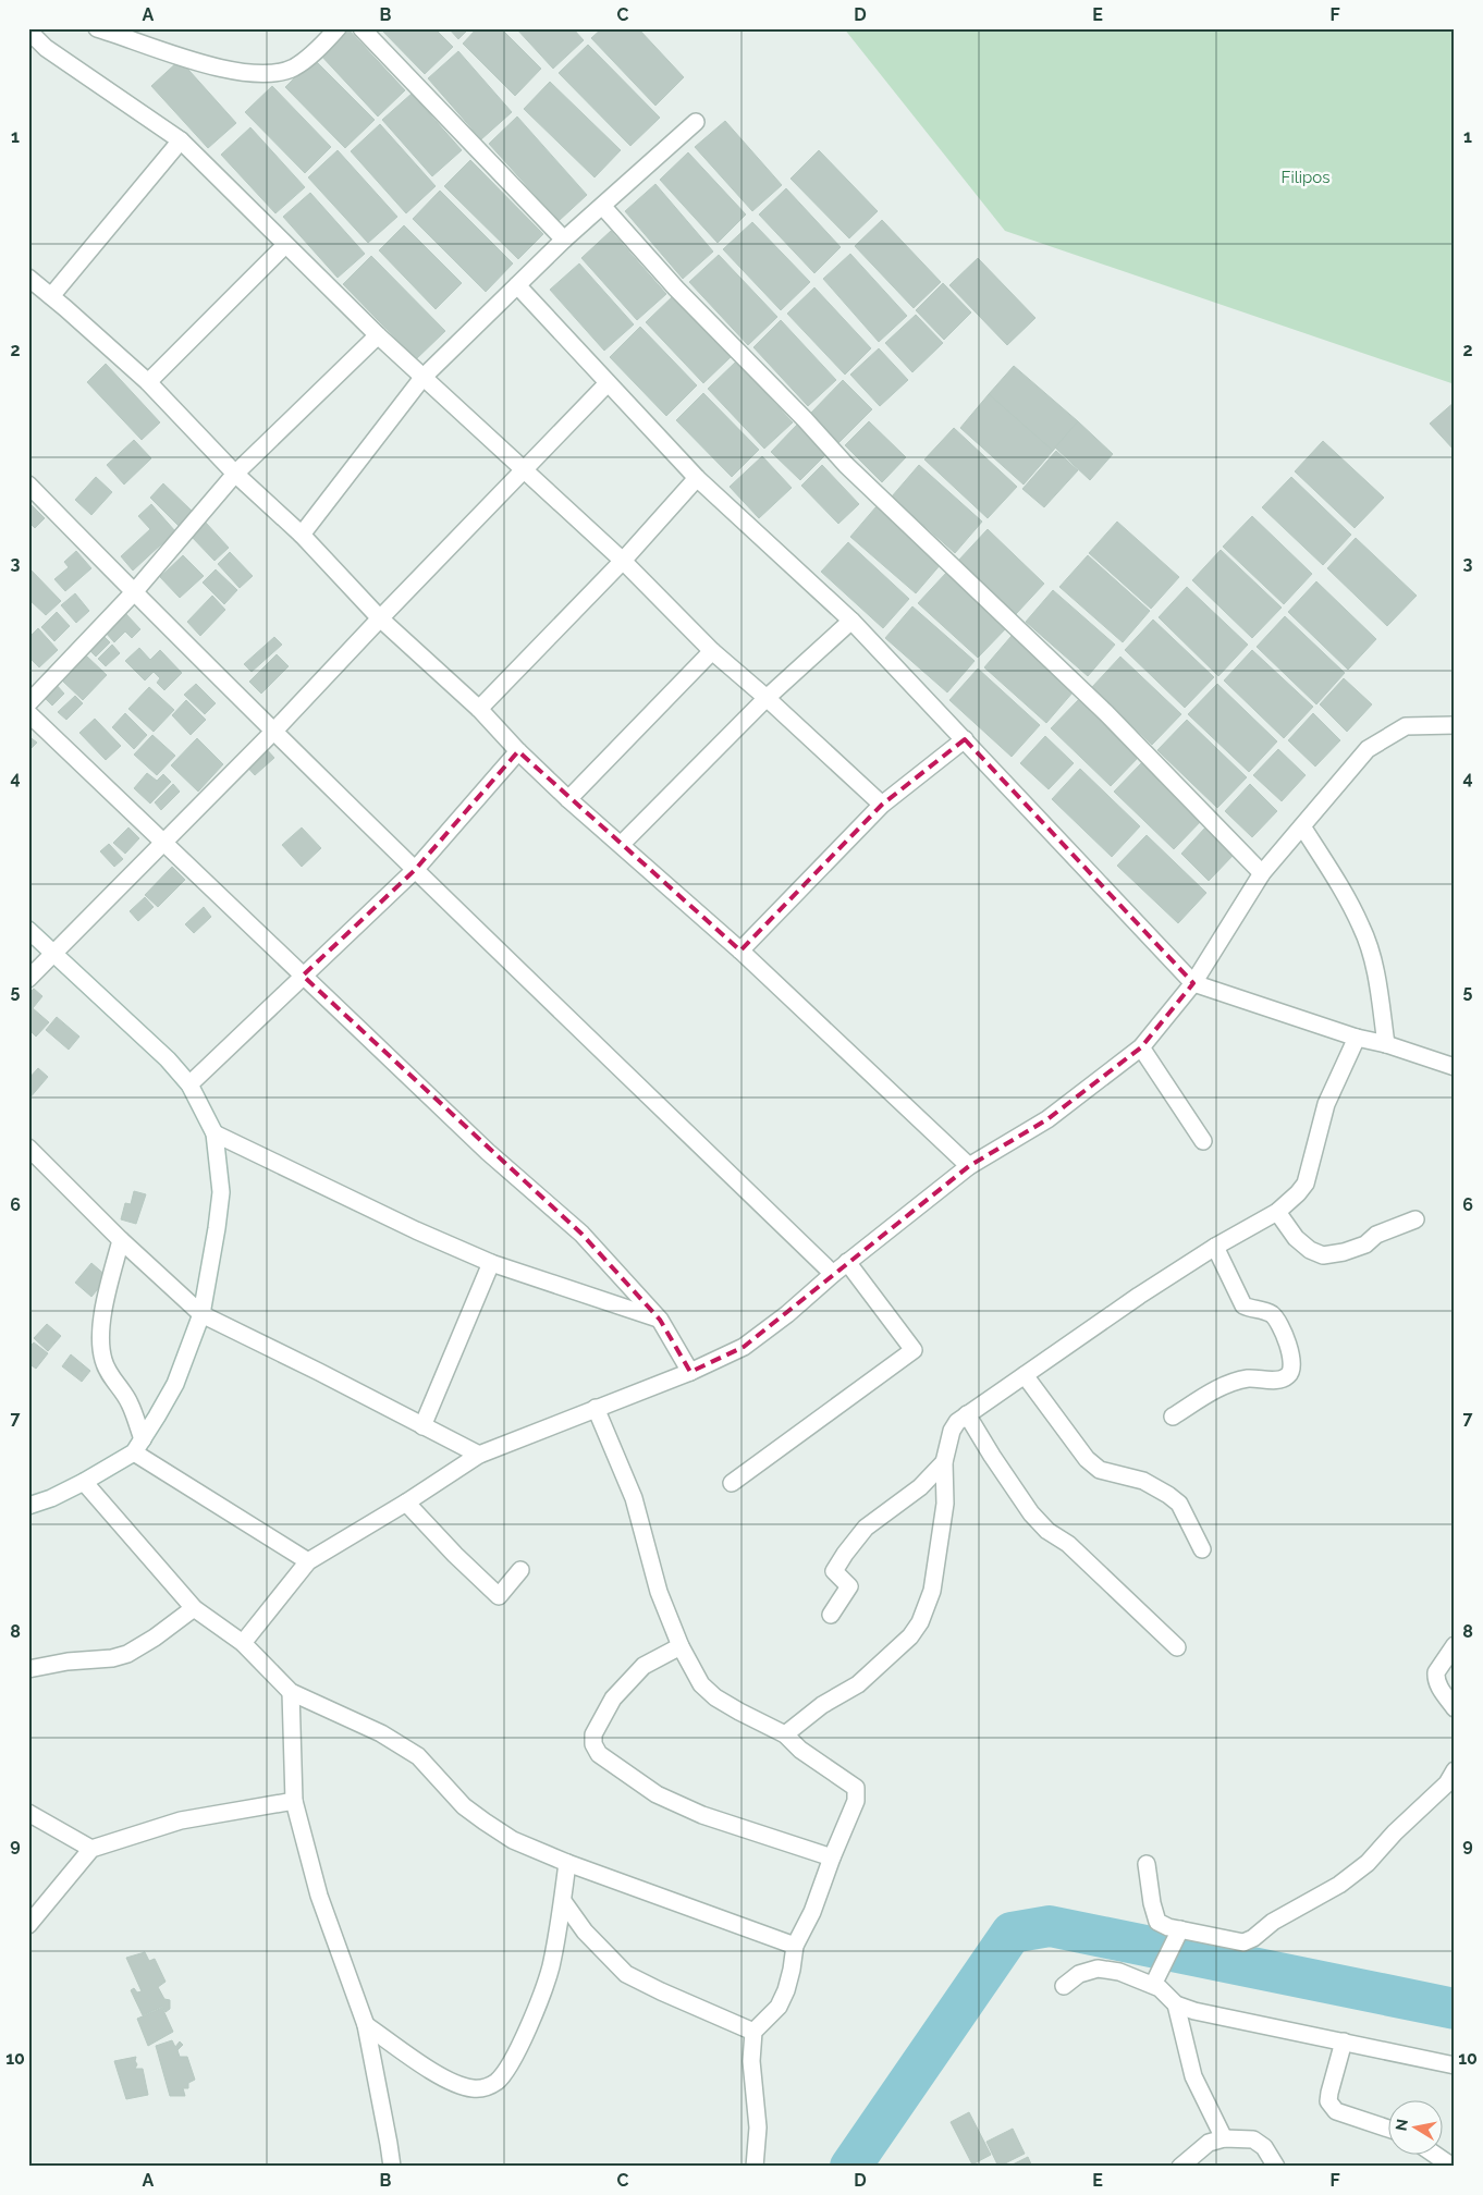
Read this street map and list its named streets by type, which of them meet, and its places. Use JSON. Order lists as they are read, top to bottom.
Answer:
{
  "parks": ["Filipos"],
  "north": "left",
  "grid": {
    "columns": [
      "A",
      "B",
      "C",
      "D",
      "E",
      "F"
    ],
    "rows": [
      "1",
      "2",
      "3",
      "4",
      "5",
      "6",
      "7",
      "8",
      "9",
      "10"
    ]
  }
}
